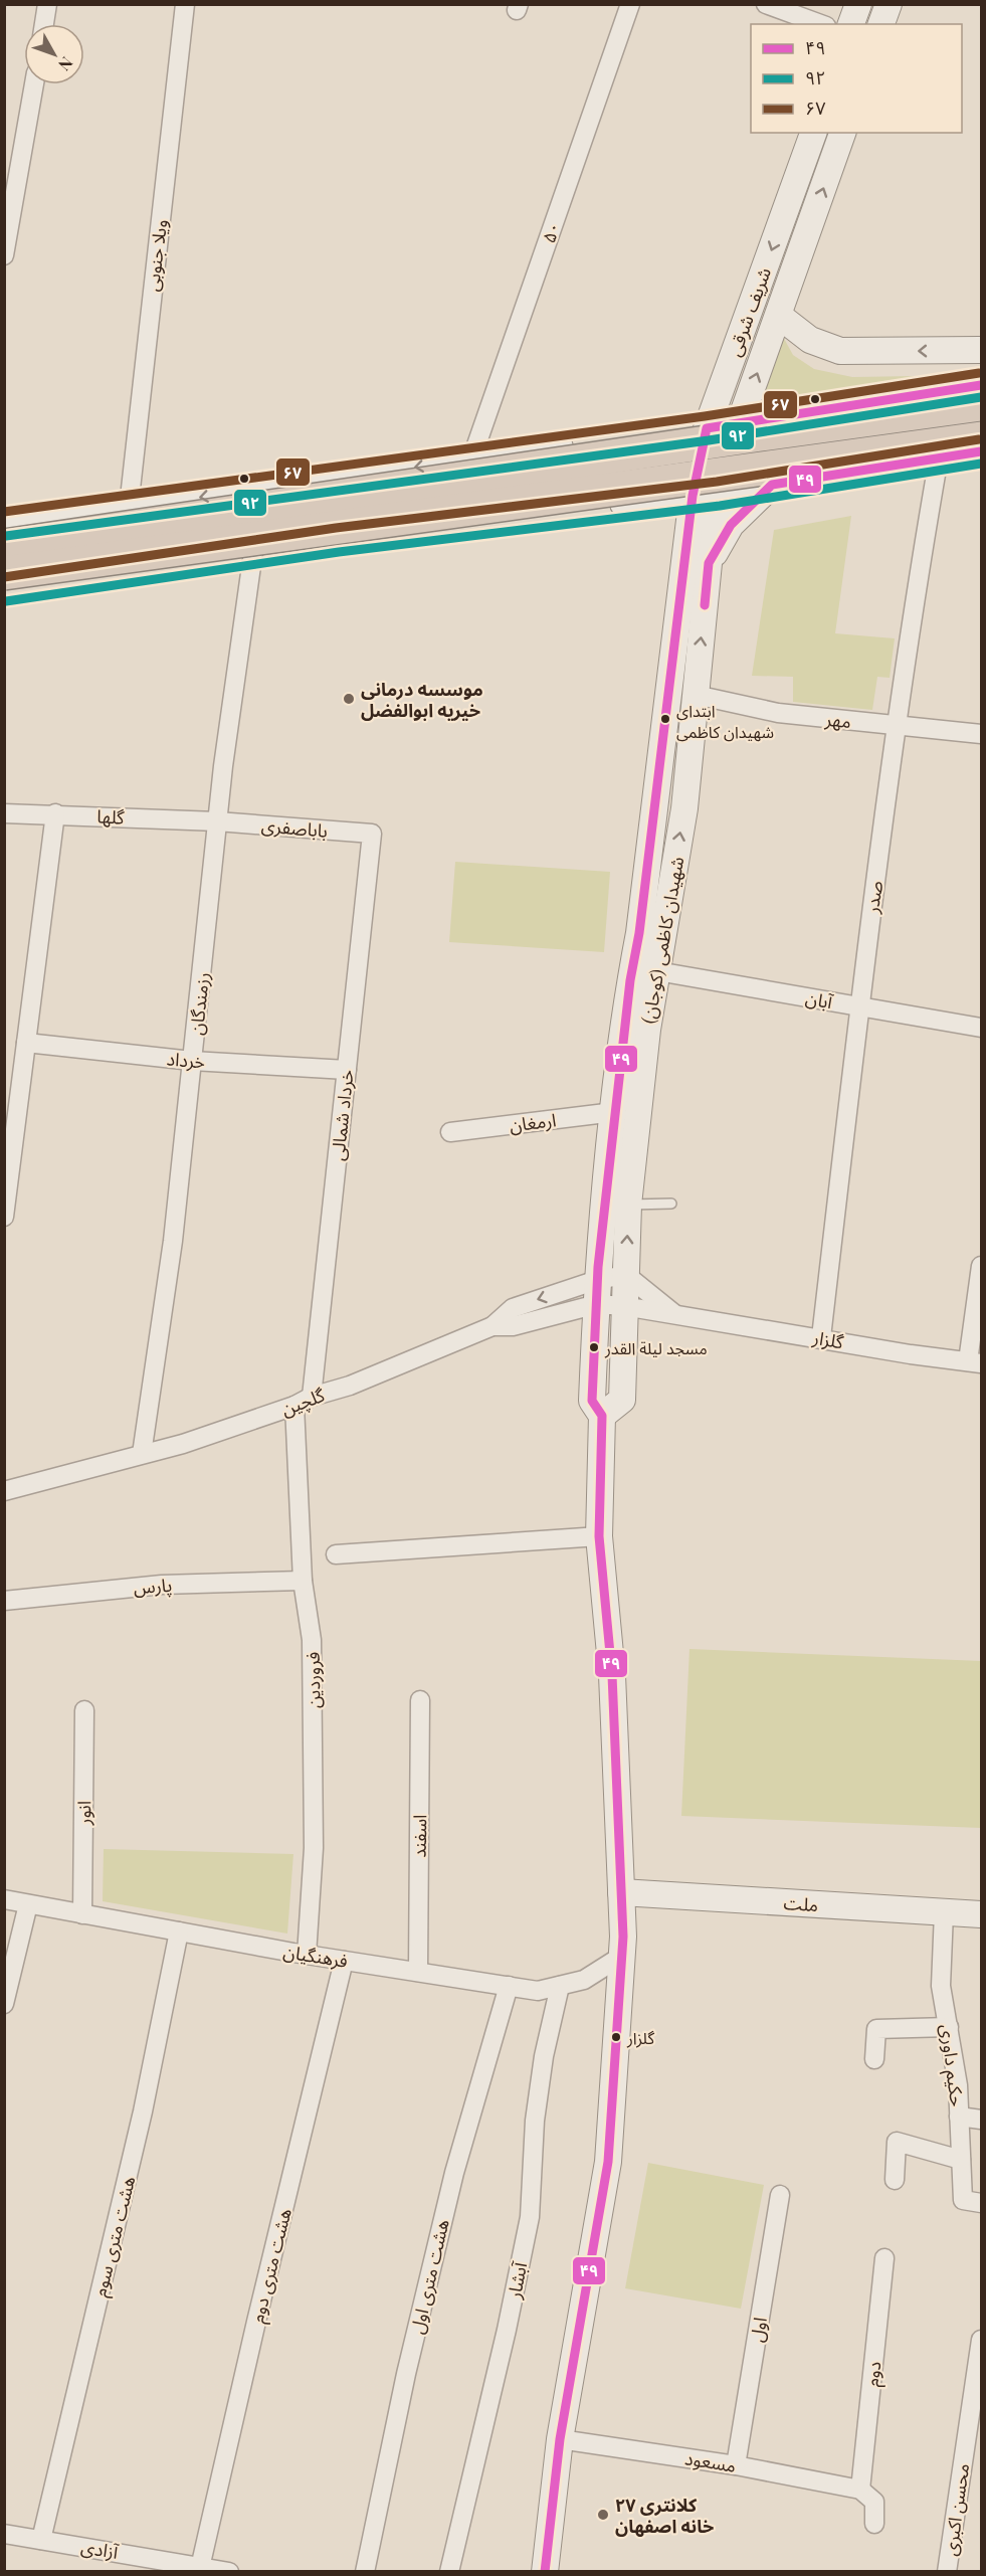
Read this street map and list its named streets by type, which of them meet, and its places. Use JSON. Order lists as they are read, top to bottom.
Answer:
{
  "streets": {
    "main road": ["شریف شرقی", "شهیدان کاظمی (کوجان)", "ملت"],
    "street": [
      "۵۰",
      "ویلا جنوبی",
      "مهر",
      "گلها",
      "باباصفری",
      "صدر",
      "آبان",
      "رزمندگان",
      "خرداد",
      "خرداد شمالی",
      "ارمغان",
      "گلزار",
      "گلچین",
      "پارس",
      "فروردین",
      "انور",
      "اسفند",
      "فرهنگیان",
      "حکیم داوری",
      "هشت متری سوم",
      "هشت متری دوم",
      "هشت متری اول",
      "آبشار",
      "اول",
      "دوم",
      "مسعود",
      "محسن اکبری",
      "آزادی"
    ]
  },
  "crossings": [
    ["شریف شرقی", "شهیدان کاظمی (کوجان)"],
    ["مهر", "صدر"],
    ["مهر", "شهیدان کاظمی (کوجان)"],
    ["گلها", "باباصفری"],
    ["گلها", "رزمندگان"],
    ["باباصفری", "رزمندگان"],
    ["باباصفری", "خرداد شمالی"],
    ["صدر", "آبان"],
    ["صدر", "گلزار"],
    ["شهیدان کاظمی (کوجان)", "آبان"],
    ["شهیدان کاظمی (کوجان)", "ارمغان"],
    ["شهیدان کاظمی (کوجان)", "گلزار"],
    ["شهیدان کاظمی (کوجان)", "گلچین"],
    ["شهیدان کاظمی (کوجان)", "ملت"],
    ["شهیدان کاظمی (کوجان)", "فرهنگیان"],
    ["شهیدان کاظمی (کوجان)", "مسعود"],
    ["رزمندگان", "خرداد"],
    ["رزمندگان", "گلچین"],
    ["خرداد", "خرداد شمالی"],
    ["خرداد شمالی", "گلچین"],
    ["گلزار", "گلچین"],
    ["گلچین", "فروردین"],
    ["پارس", "فروردین"],
    ["فروردین", "فرهنگیان"],
    ["انور", "فرهنگیان"],
    ["اسفند", "فرهنگیان"],
    ["ملت", "حکیم داوری"],
    ["فرهنگیان", "هشت متری سوم"],
    ["فرهنگیان", "هشت متری دوم"],
    ["فرهنگیان", "هشت متری اول"],
    ["فرهنگیان", "آبشار"],
    ["هشت متری سوم", "آزادی"],
    ["هشت متری دوم", "آزادی"],
    ["اول", "مسعود"],
    ["دوم", "مسعود"]
  ],
  "places": [
    "موسسه درمانی خیریه ابوالفضل",
    "ابتدای شهیدان کاظمی",
    "مسجد لیلة القدر",
    "گلزار",
    "کلانتری ۲۷ خانه اصفهان"
  ],
  "lines": ["transit line ۶۷", "transit line ۴۹", "transit line ۹۲"],
  "legend": ["۴۹", "۹۲", "۶۷"],
  "north": "bottom right"
}
